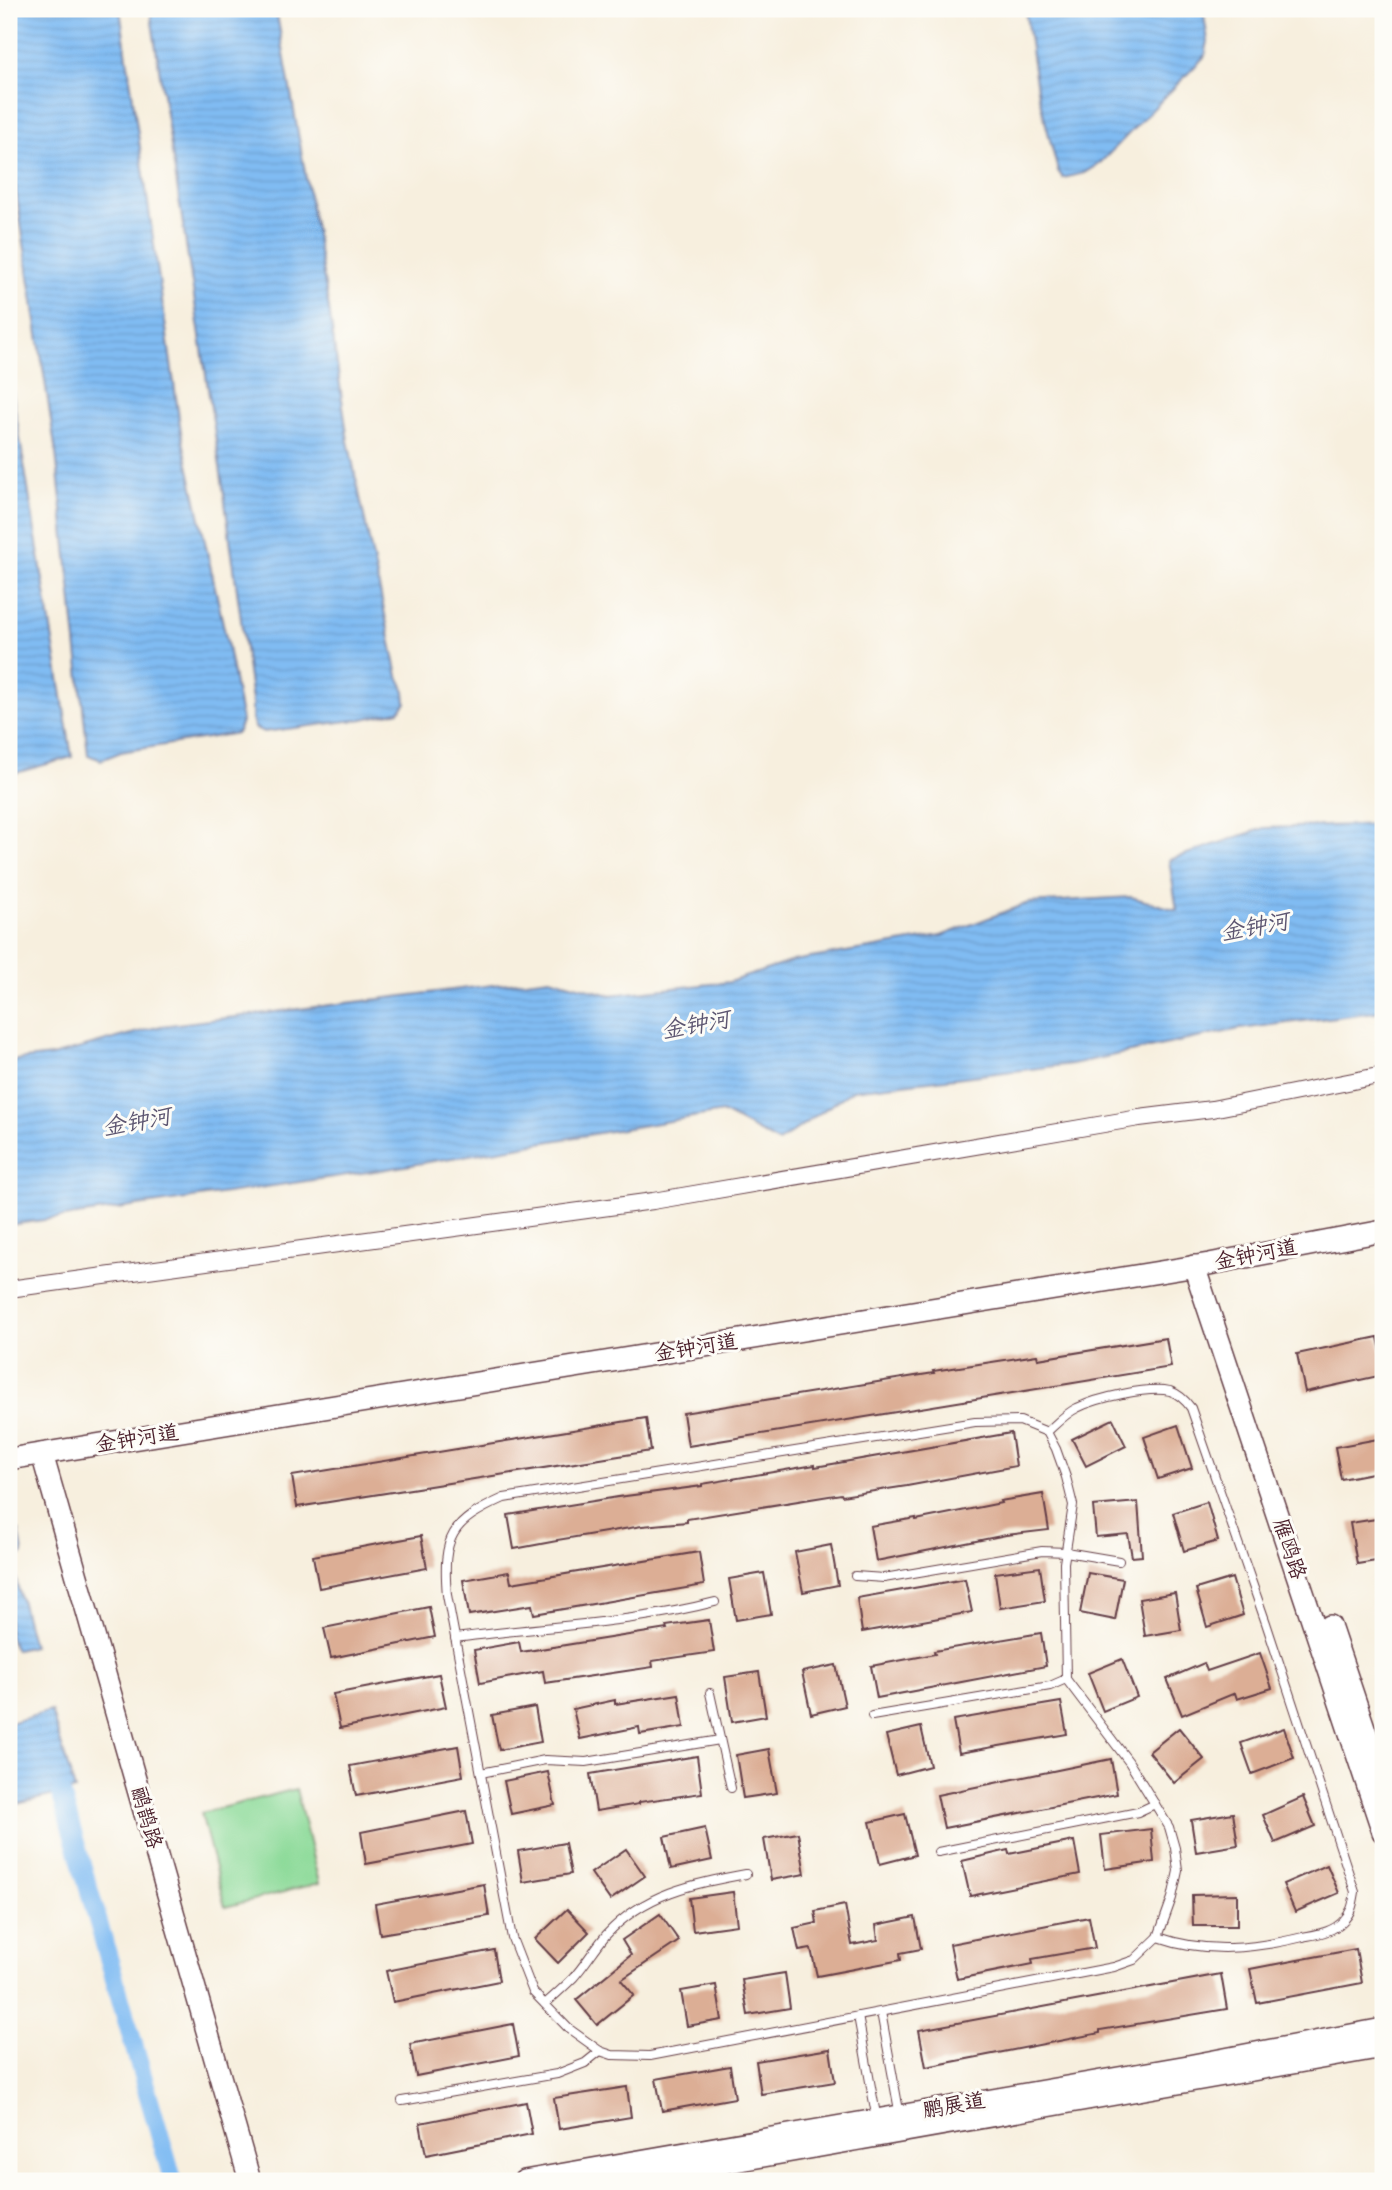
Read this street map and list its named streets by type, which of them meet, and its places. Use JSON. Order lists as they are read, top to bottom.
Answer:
{
  "streets": {
    "street": [
      "金钟河道",
      "雁鸥路",
      "鹂鹊路",
      "鹏展道"
    ]
  },
  "crossings": [
    ["金钟河道", "雁鸥路"],
    ["金钟河道", "鹂鹊路"]
  ],
  "water": ["金钟河"]
}
